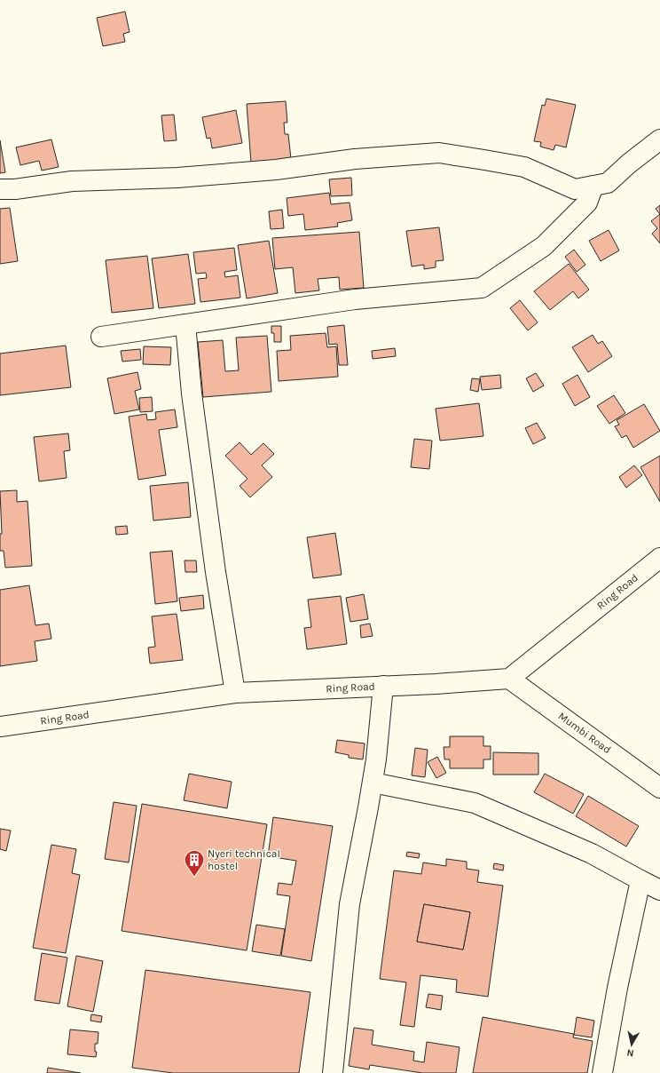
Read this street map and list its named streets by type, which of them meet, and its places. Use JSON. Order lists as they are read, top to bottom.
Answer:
{
  "streets": {
    "street": ["Ring Road", "Mumbi Road"]
  },
  "crossings": [
    ["Ring Road", "Mumbi Road"]
  ],
  "places": {
    "building": ["Nyeri technical hostel"]
  },
  "north": "bottom"
}
